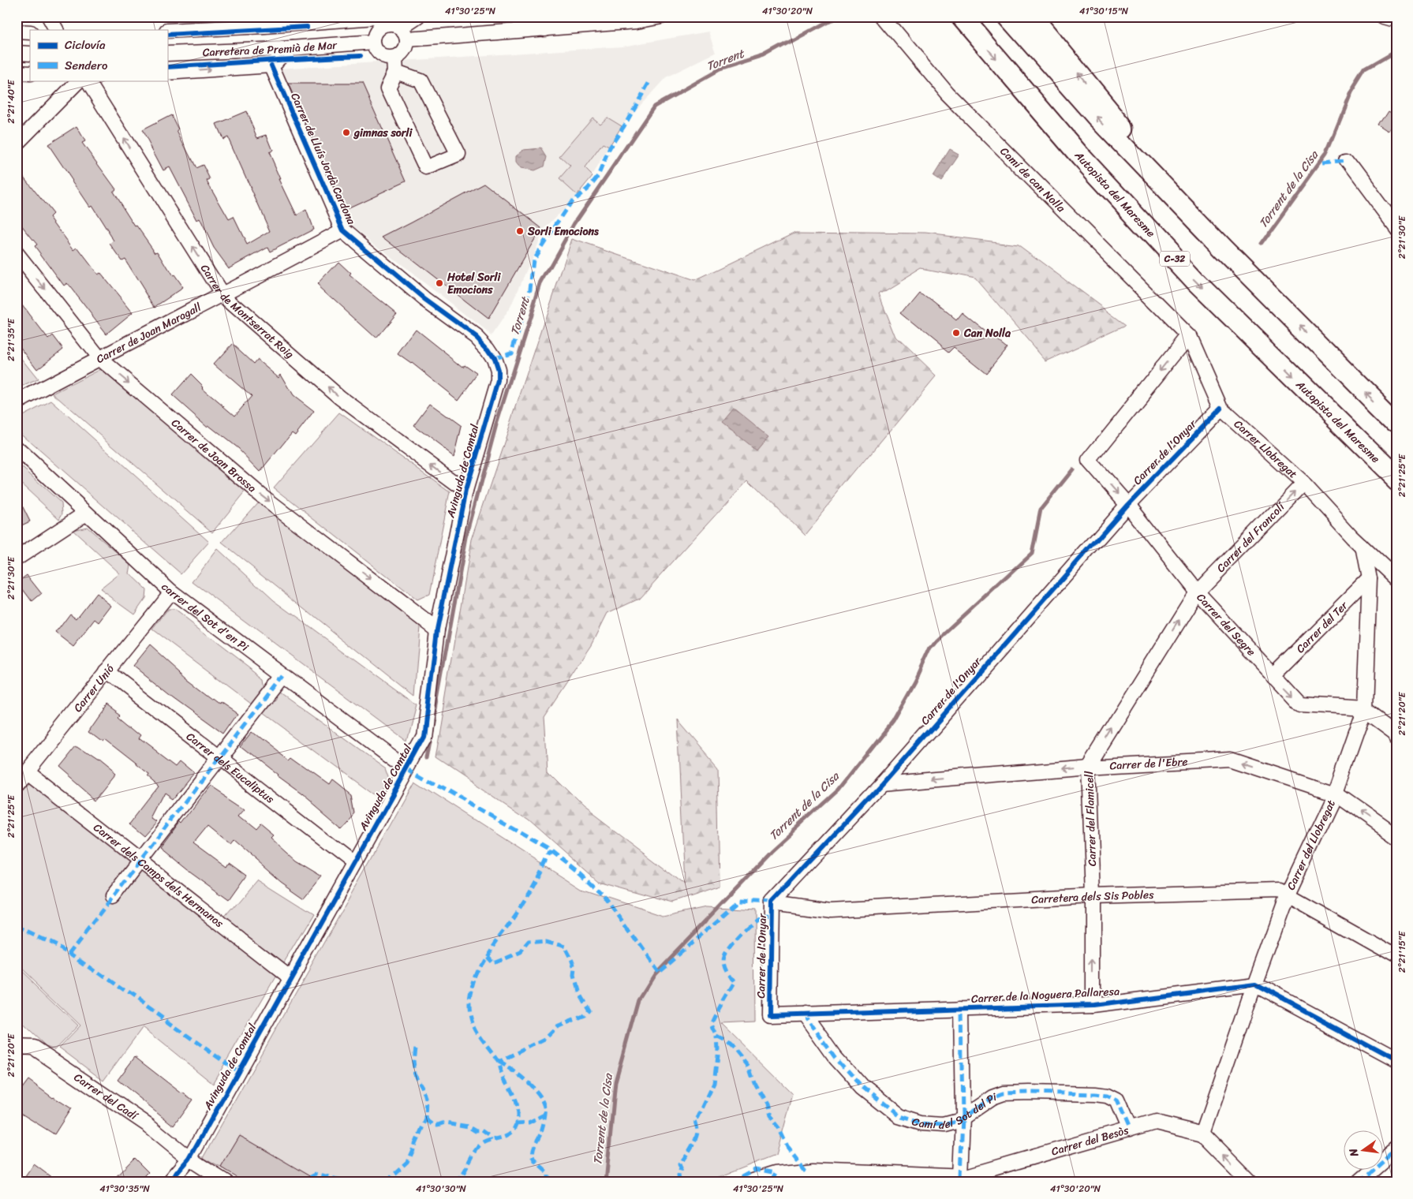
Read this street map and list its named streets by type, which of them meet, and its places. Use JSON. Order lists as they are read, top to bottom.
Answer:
{
  "streets": {
    "highway": ["Autopista del Maresme", "C-32"],
    "street": [
      "Carretera de Premià de Mar",
      "Carrer de Lluís Jordà Cardona",
      "Camí de can Nolla",
      "Carrer de Montserrat Roig",
      "Carrer de Joan Maragall",
      "Carrer Llobregat",
      "Carrer de l'Onyar",
      "Carrer de Joan Brossa",
      "Avinguda de Comtal",
      "Carrer del Francolí",
      "carrer del Sot d'en Pi",
      "Carrer del Segre",
      "Carrer del Ter",
      "Carrer Unió",
      "Carrer de l'Ebre",
      "Carrer dels Eucaliptus",
      "Carrer del Flamicell",
      "Carrer del Llobregat",
      "Carrer dels Camps dels Hermanos",
      "Carretera dels Sis Pobles",
      "Carrer de la Noguera Pallaresa",
      "Carrer del Cadí",
      "Camí del Sot del Pi",
      "Carrer del Besòs"
    ]
  },
  "crossings": [
    ["Carrer de Lluís Jordà Cardona", "Carrer de Joan Maragall"],
    ["Carrer de Lluís Jordà Cardona", "Avinguda de Comtal"],
    ["Camí de can Nolla", "Carrer Llobregat"],
    ["Camí de can Nolla", "Carrer del Segre"],
    ["Carrer de Montserrat Roig", "Carrer de Joan Maragall"],
    ["Carrer de Montserrat Roig", "Avinguda de Comtal"],
    ["Carrer de Joan Maragall", "Carrer de Joan Brossa"],
    ["Carrer Llobregat", "Carrer de l'Onyar"],
    ["Carrer Llobregat", "Carrer del Francolí"],
    ["Carrer Llobregat", "Carrer del Segre"],
    ["Carrer Llobregat", "Carrer del Llobregat"],
    ["Carrer de l'Onyar", "Carrer del Segre"],
    ["Carrer de l'Onyar", "Carrer de l'Ebre"],
    ["Carrer de l'Onyar", "Carretera dels Sis Pobles"],
    ["Carrer de l'Onyar", "Carrer de la Noguera Pallaresa"],
    ["Carrer de Joan Brossa", "Avinguda de Comtal"],
    ["Avinguda de Comtal", "carrer del Sot d'en Pi"],
    ["Avinguda de Comtal", "Carrer dels Eucaliptus"],
    ["Avinguda de Comtal", "Carrer dels Camps dels Hermanos"],
    ["Avinguda de Comtal", "Carrer del Cadí"],
    ["Carrer del Francolí", "Carrer del Segre"],
    ["Carrer del Francolí", "Carrer del Flamicell"],
    ["carrer del Sot d'en Pi", "Carrer Unió"],
    ["Carrer del Segre", "Carrer del Ter"],
    ["Carrer del Segre", "Carrer del Flamicell"],
    ["Carrer del Segre", "Carrer del Llobregat"],
    ["Carrer del Ter", "Carrer del Llobregat"],
    ["Carrer Unió", "Carrer dels Eucaliptus"],
    ["Carrer Unió", "Carrer dels Camps dels Hermanos"],
    ["Carrer de l'Ebre", "Carrer del Flamicell"],
    ["Carrer de l'Ebre", "Carrer del Llobregat"],
    ["Carrer del Flamicell", "Carretera dels Sis Pobles"],
    ["Carrer del Flamicell", "Carrer de la Noguera Pallaresa"],
    ["Carrer del Llobregat", "Carretera dels Sis Pobles"],
    ["Carrer del Llobregat", "Carrer de la Noguera Pallaresa"],
    ["Carrer del Llobregat", "Carrer del Besòs"],
    ["Carrer de la Noguera Pallaresa", "Camí del Sot del Pi"],
    ["Camí del Sot del Pi", "Carrer del Besòs"]
  ],
  "one_way": [
    "Carrer de Montserrat Roig",
    "Carrer de Joan Brossa",
    "Carrer del Francolí",
    "Carrer de l'Ebre",
    "Carrer del Flamicell"
  ],
  "water": ["Torrent", "Torrent de la Cisa"],
  "places": [
    "gimnas sorli",
    "Sorli Emocions",
    "Hotel Sorli Emocions",
    "Can Nolla"
  ],
  "legend": ["Ciclovía", "Sendero"],
  "north": "left",
  "coordinates": [
    "41°30'25\"N",
    "41°30'20\"N",
    "41°30'15\"N",
    "2°21'40\"E",
    "2°21'30\"E",
    "2°21'35\"E",
    "2°21'25\"E",
    "2°21'20\"E",
    "2°21'15\"E",
    "41°30'35\"N",
    "41°30'30\"N"
  ]
}
